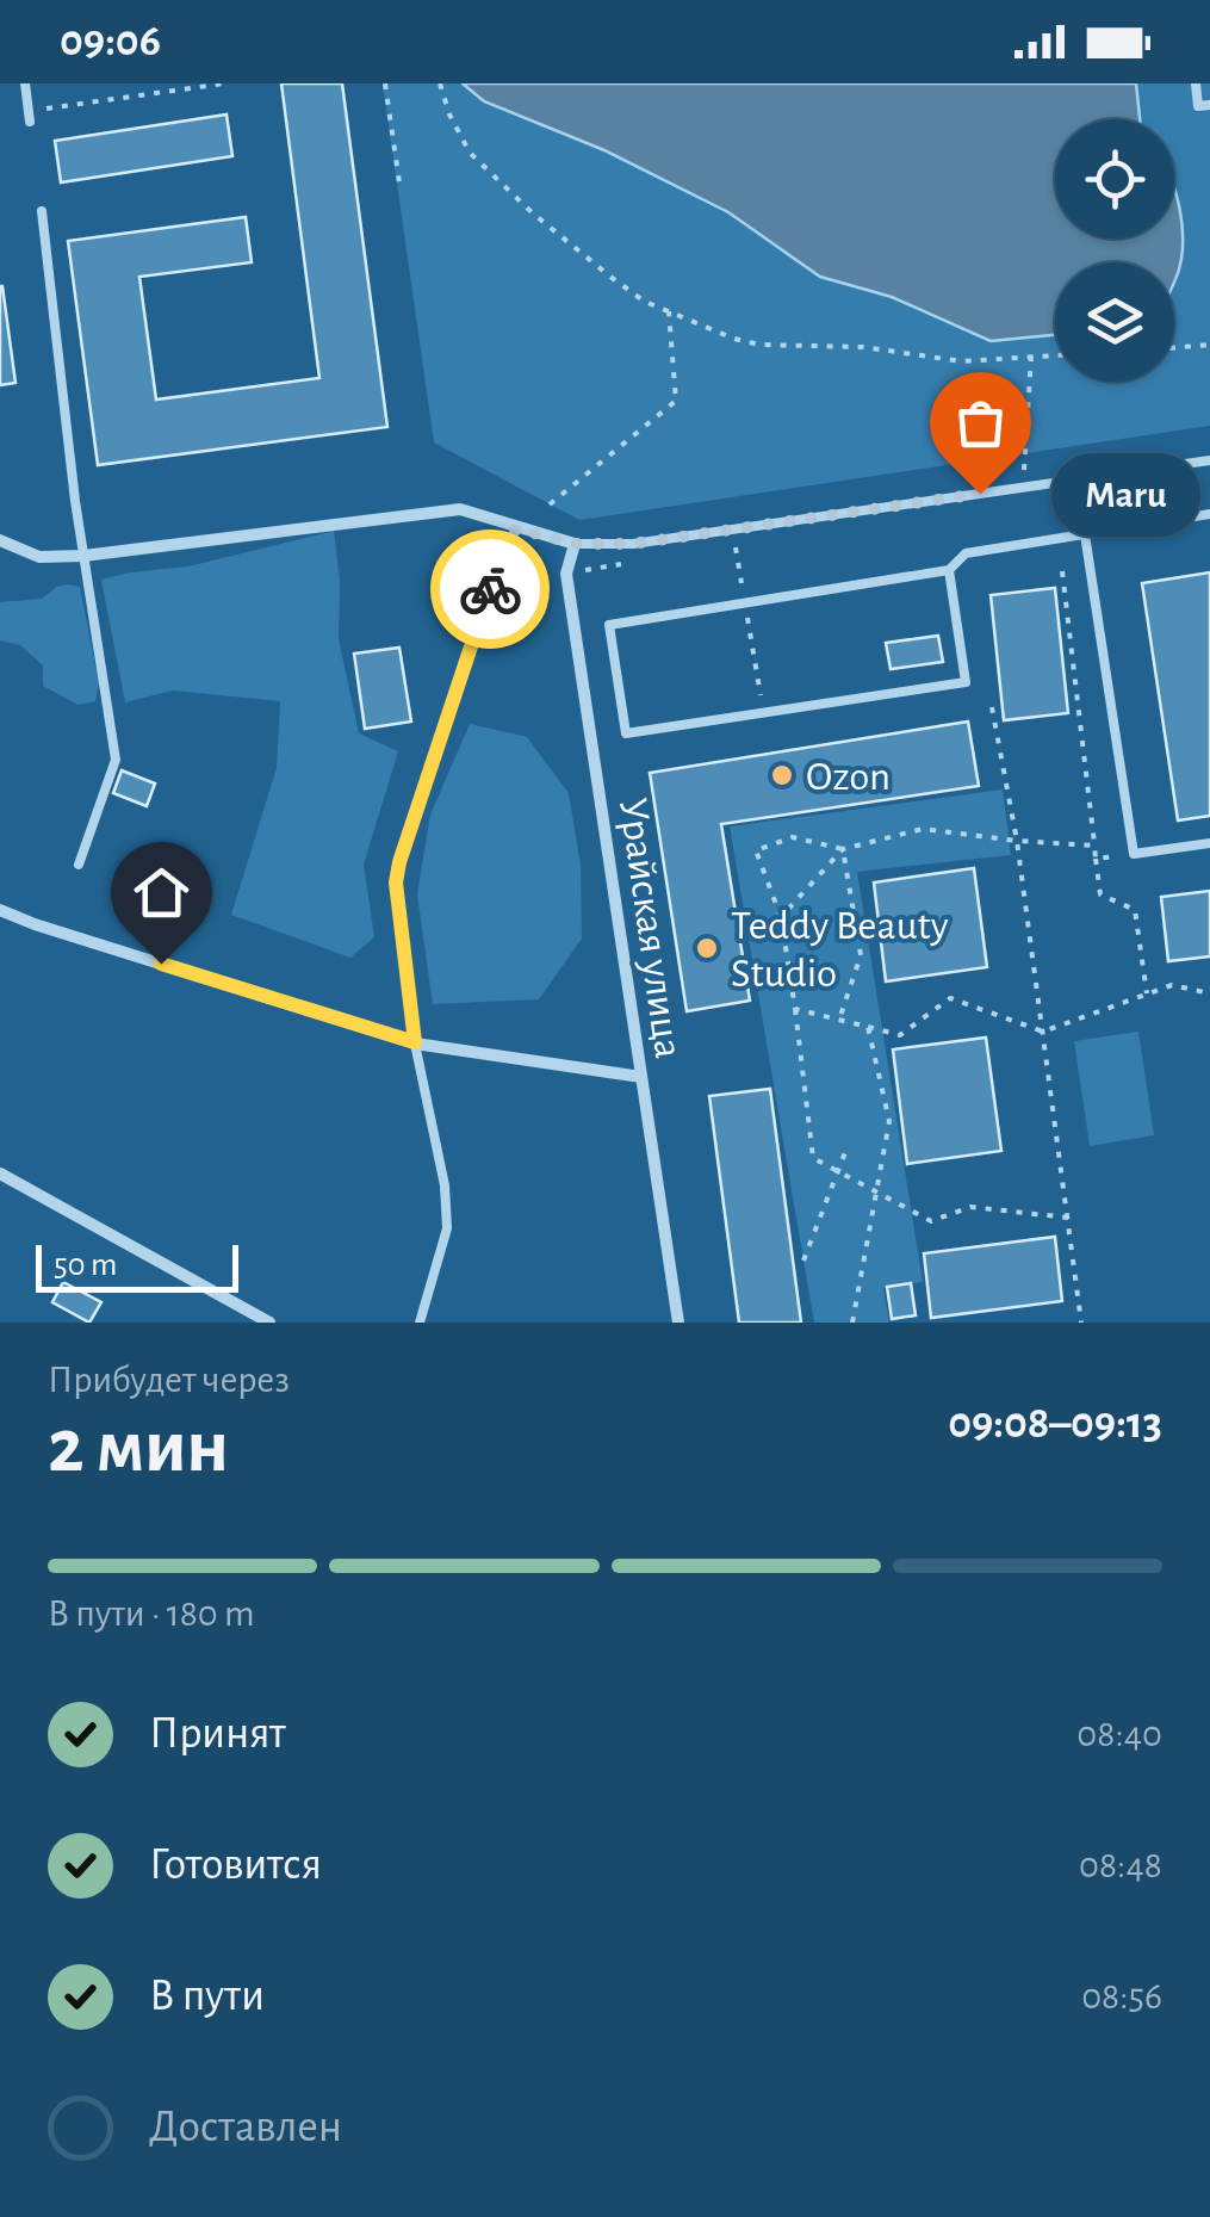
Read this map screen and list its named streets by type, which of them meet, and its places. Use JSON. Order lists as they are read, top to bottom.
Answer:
{
  "streets": {
    "street": ["Урайская улица"]
  },
  "places": ["Maru", "Ozon", "Teddy Beauty Studio"],
  "scale_bar": "50 m",
  "page": {
    "status": "09:06",
    "bubble": "Maru",
    "scale": "50 m",
    "heading": ["2 мин", "Прибудет через", "09:08–09:13"],
    "bar": "В пути · 180 m",
    "list": [
      ["Принят", "08:40"],
      ["Готовится", "08:48"],
      ["В пути", "08:56"],
      "Доставлен"
    ]
  }
}
